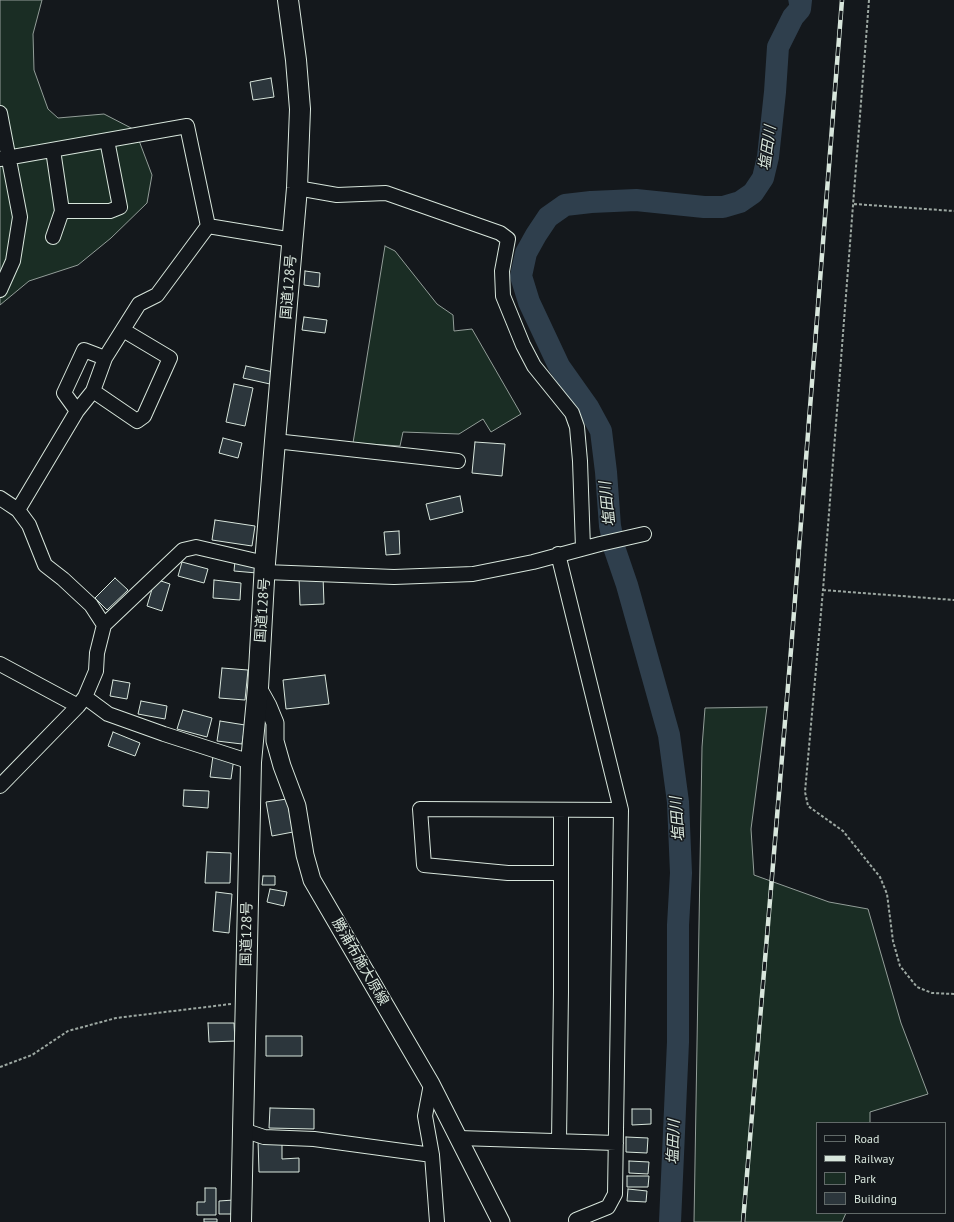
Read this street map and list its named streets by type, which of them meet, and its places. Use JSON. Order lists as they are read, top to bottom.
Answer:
{
  "streets": {
    "highway": ["国道128号"],
    "main road": ["勝浦布施大原線"]
  },
  "crossings": [
    ["国道128号", "勝浦布施大原線"]
  ],
  "water": ["塩田川"],
  "legend": [
    "Road",
    "Railway",
    "Park",
    "Building"
  ]
}
